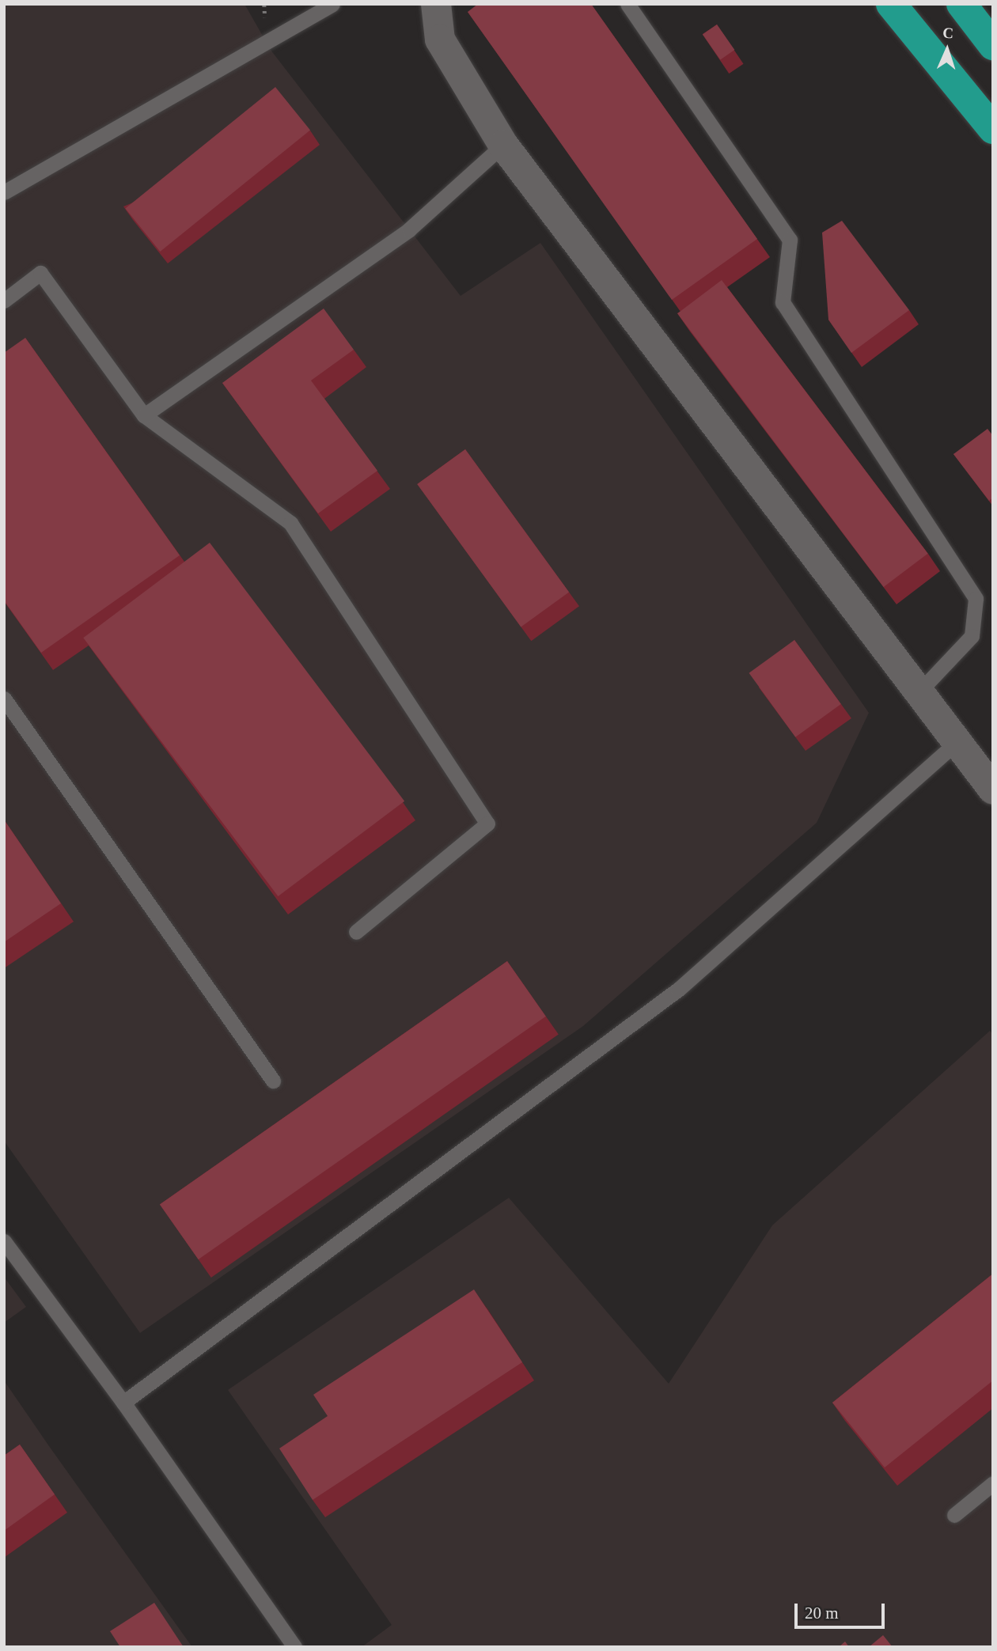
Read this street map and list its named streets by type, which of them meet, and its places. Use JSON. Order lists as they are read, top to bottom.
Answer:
{
  "scale_bar": "20 m",
  "north": "top"
}
